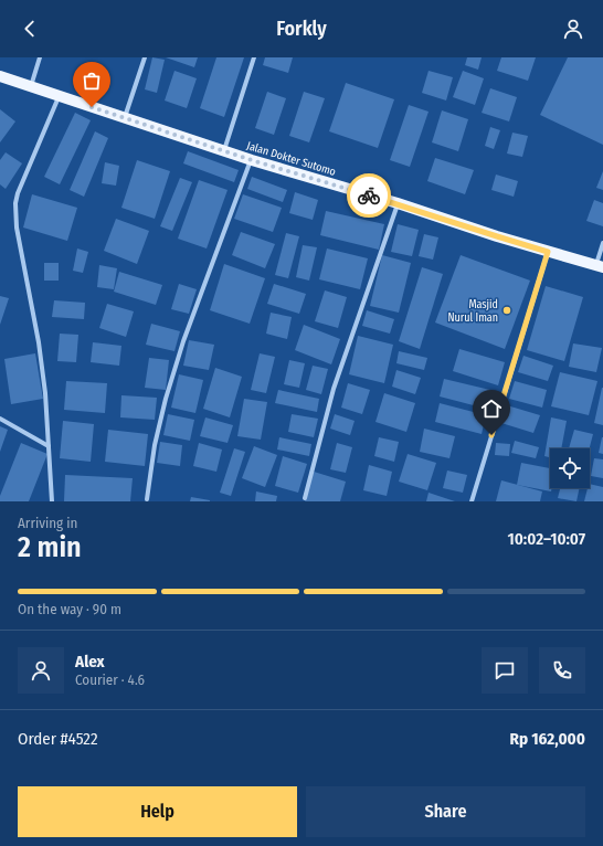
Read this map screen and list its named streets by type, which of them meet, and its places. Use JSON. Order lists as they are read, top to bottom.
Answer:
{
  "streets": {
    "main road": ["Jalan Dokter Sutomo"]
  },
  "places": ["Masjid Nurul Iman"],
  "page": {
    "header": "Forkly",
    "heading": ["2 min", "Arriving in", "10:02–10:07"],
    "panel": [
      "Alex",
      "Courier · 4.6",
      "Order #4522",
      "Rp 162,000"
    ],
    "bar": "On the way · 90 m",
    "buttons": ["Help", "Share"]
  }
}
